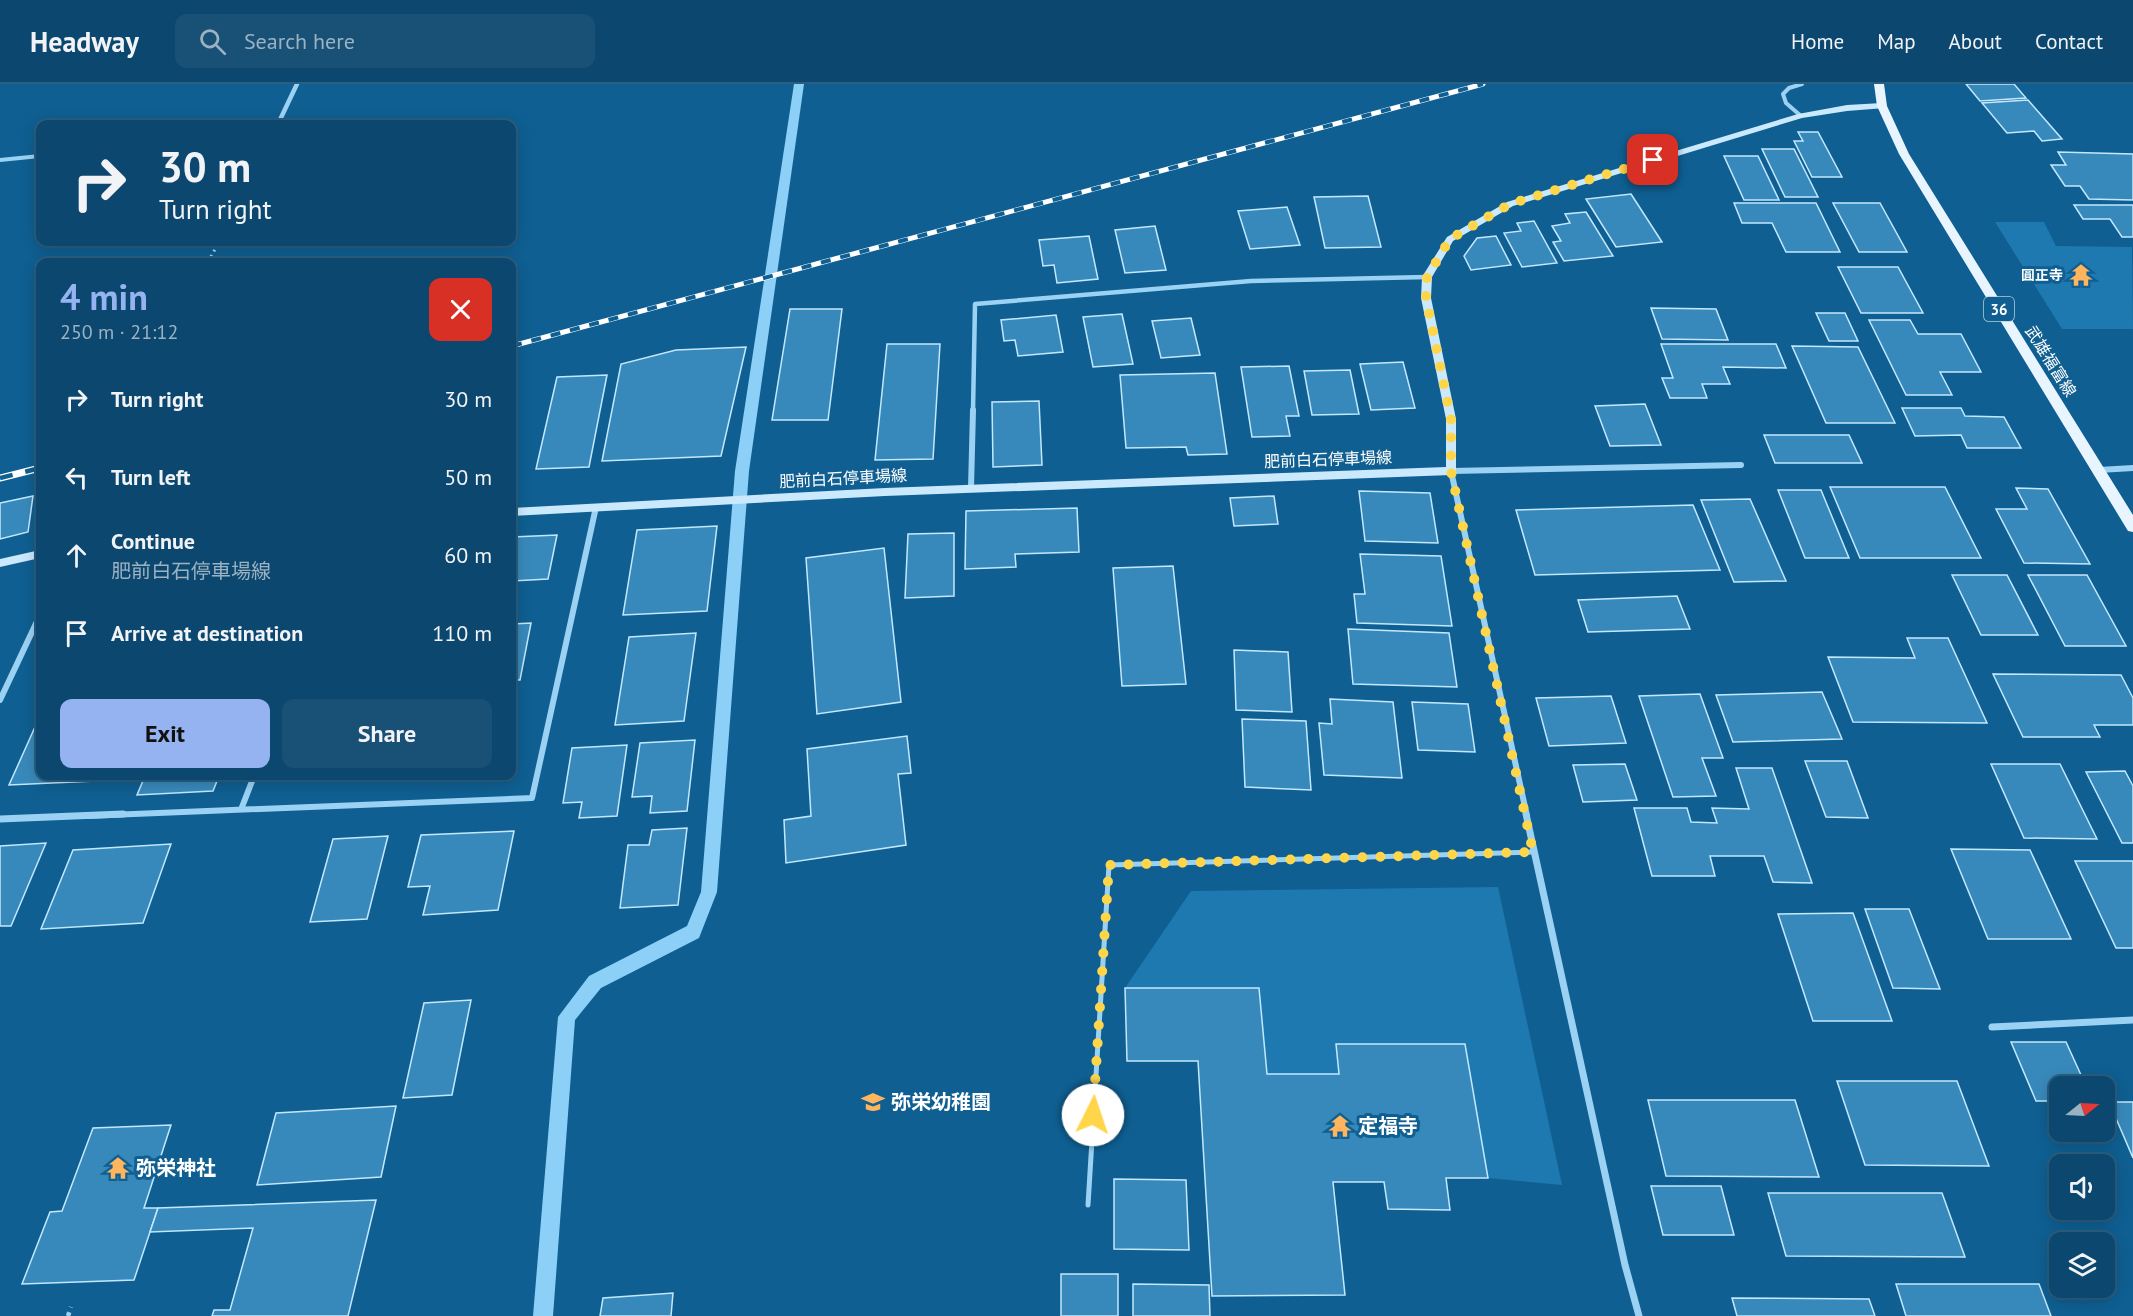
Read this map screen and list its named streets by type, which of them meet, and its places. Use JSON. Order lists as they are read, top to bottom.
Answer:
{
  "streets": {
    "main road": ["36", "武雄福富線", "肥前白石停車場線"]
  },
  "places": {
    "temple": ["圓正寺", "定福寺", "弥栄神社"],
    "school or university": ["弥栄幼稚園"]
  },
  "north": "right",
  "page": {
    "header": "Headway",
    "search": "Search here",
    "nav": [
      "Home",
      "Map",
      "About",
      "Contact"
    ],
    "turn": ["30 m", "Turn right"],
    "heading": ["4 min", "250 m · 21:12"],
    "list": [
      {
        "name": "Turn right",
        "value": "30 m"
      },
      {
        "name": "Turn left",
        "value": "50 m"
      },
      {
        "name": "Continue",
        "note": "肥前白石停車場線",
        "value": "60 m"
      },
      {
        "name": "Arrive at destination",
        "value": "110 m"
      }
    ],
    "buttons": ["Exit", "Share"]
  }
}
